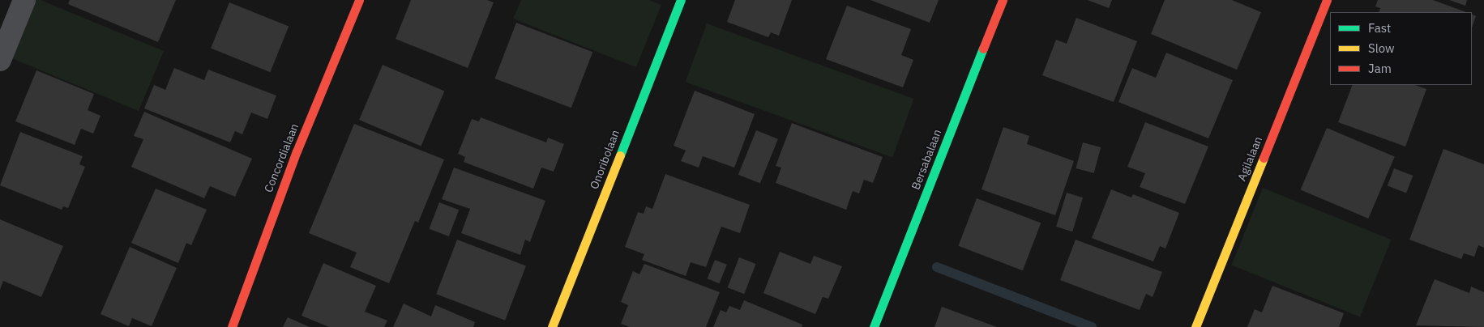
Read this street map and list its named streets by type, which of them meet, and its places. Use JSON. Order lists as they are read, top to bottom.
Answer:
{
  "streets": {
    "street": [
      "Concordialaan",
      "Agilalaan",
      "Onoribolaan",
      "Bersabalaan"
    ]
  },
  "legend": ["Fast", "Slow", "Jam"]
}
